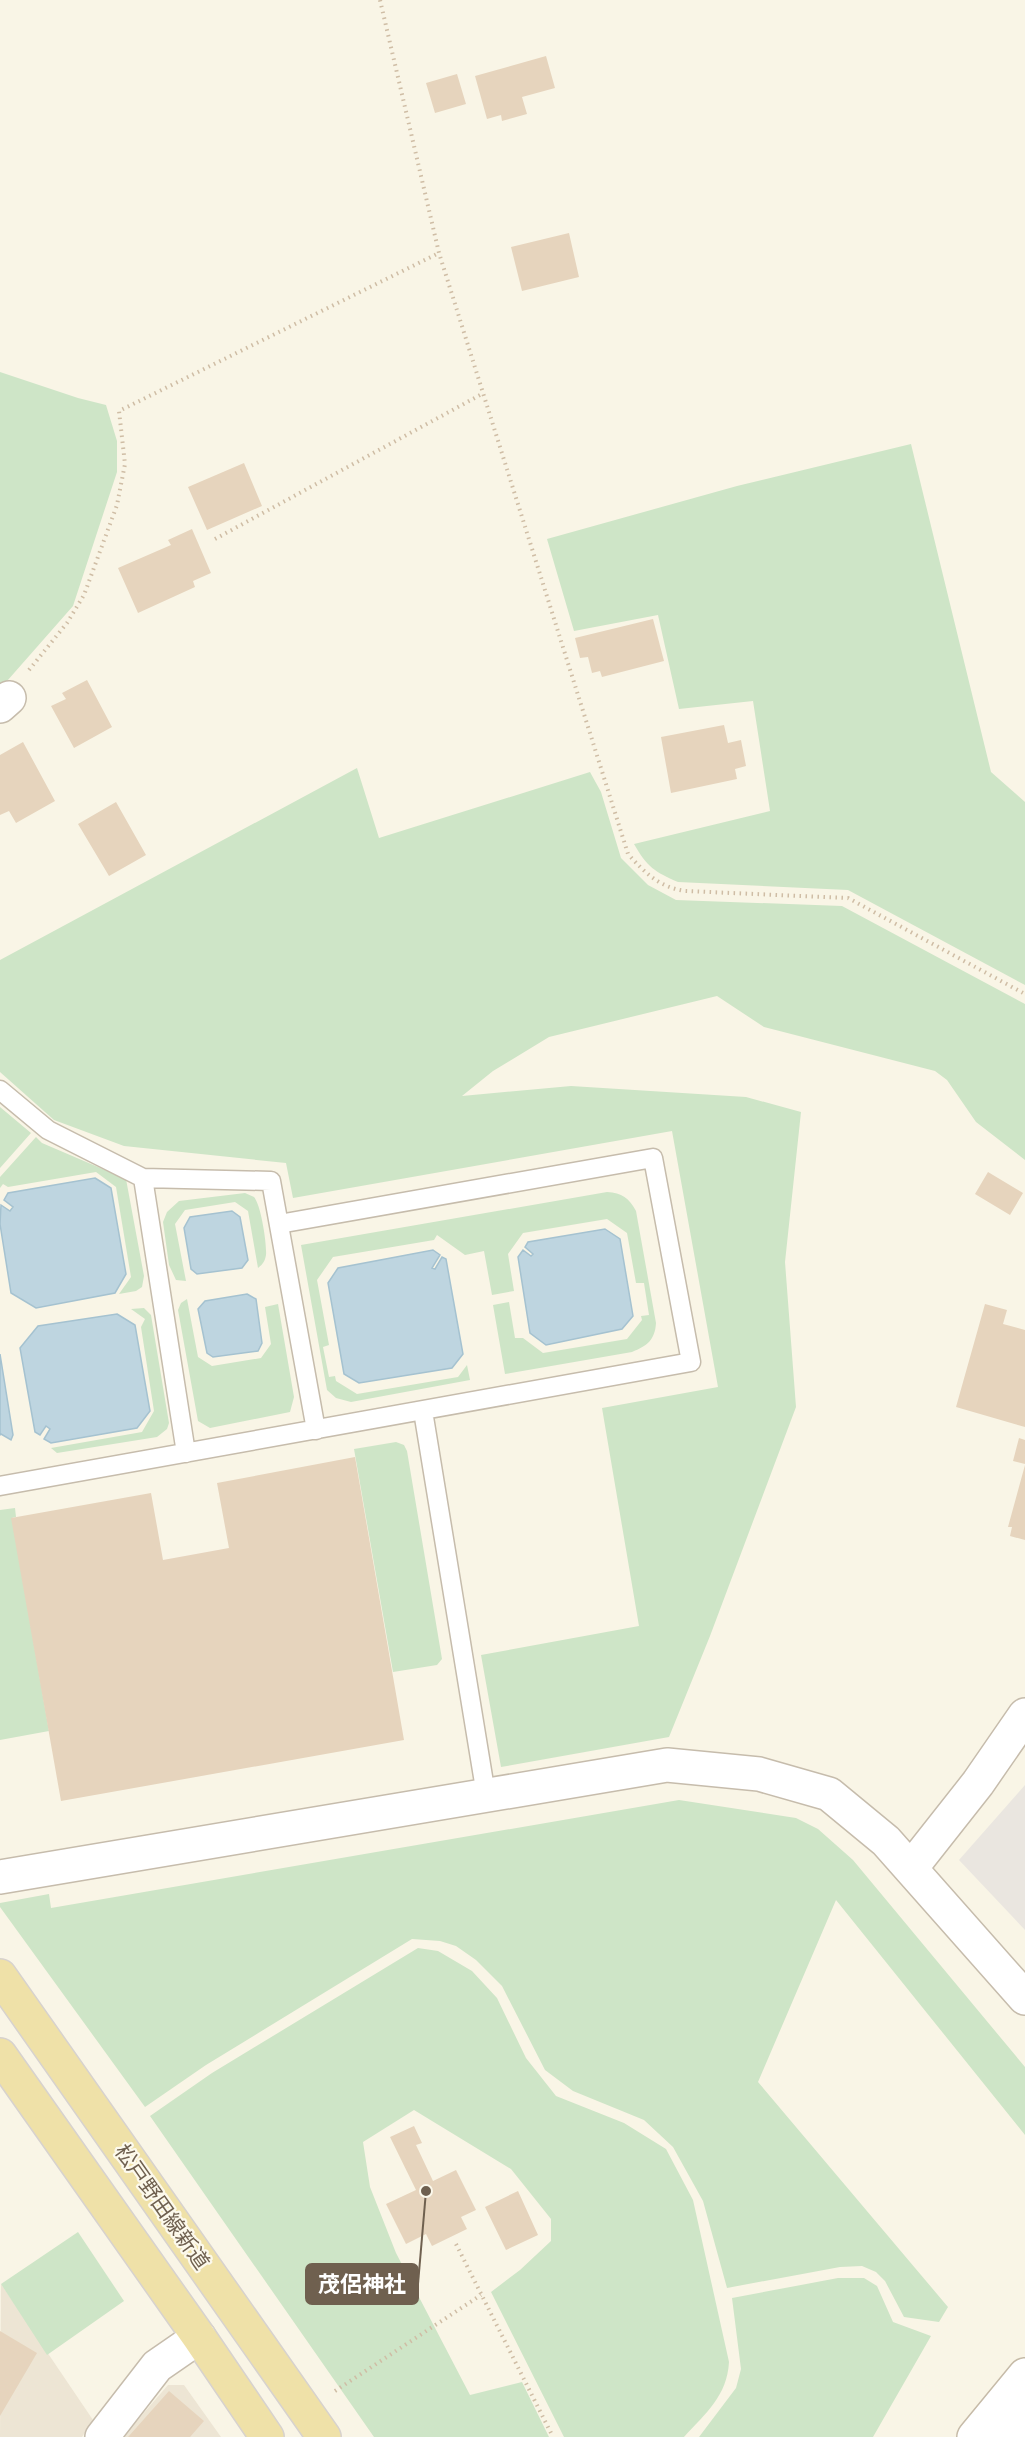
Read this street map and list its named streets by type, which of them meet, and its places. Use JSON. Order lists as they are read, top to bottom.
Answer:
{
  "streets": {
    "main road": ["松戸野田線新道"]
  },
  "places": ["茂侶神社"]
}
